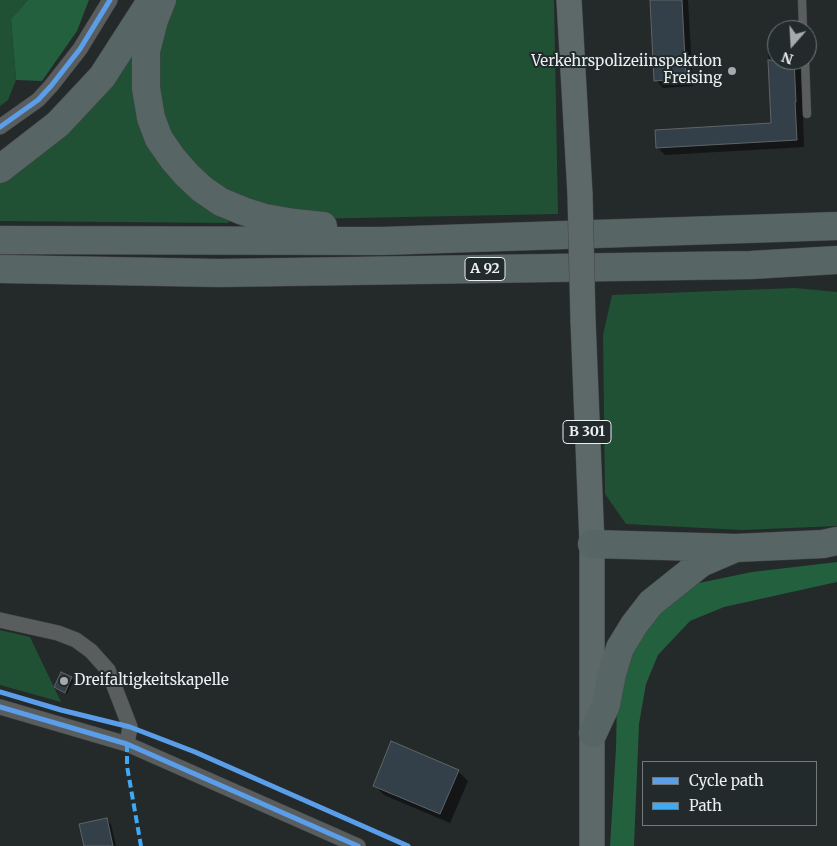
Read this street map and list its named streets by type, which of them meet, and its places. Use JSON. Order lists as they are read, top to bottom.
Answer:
{
  "streets": {
    "highway": ["A 92"],
    "main road": ["B 301"]
  },
  "places": ["Verkehrspolizeiinspektion Freising", "Dreifaltigkeitskapelle"],
  "legend": ["Cycle path", "Path"],
  "north": "bottom"
}
